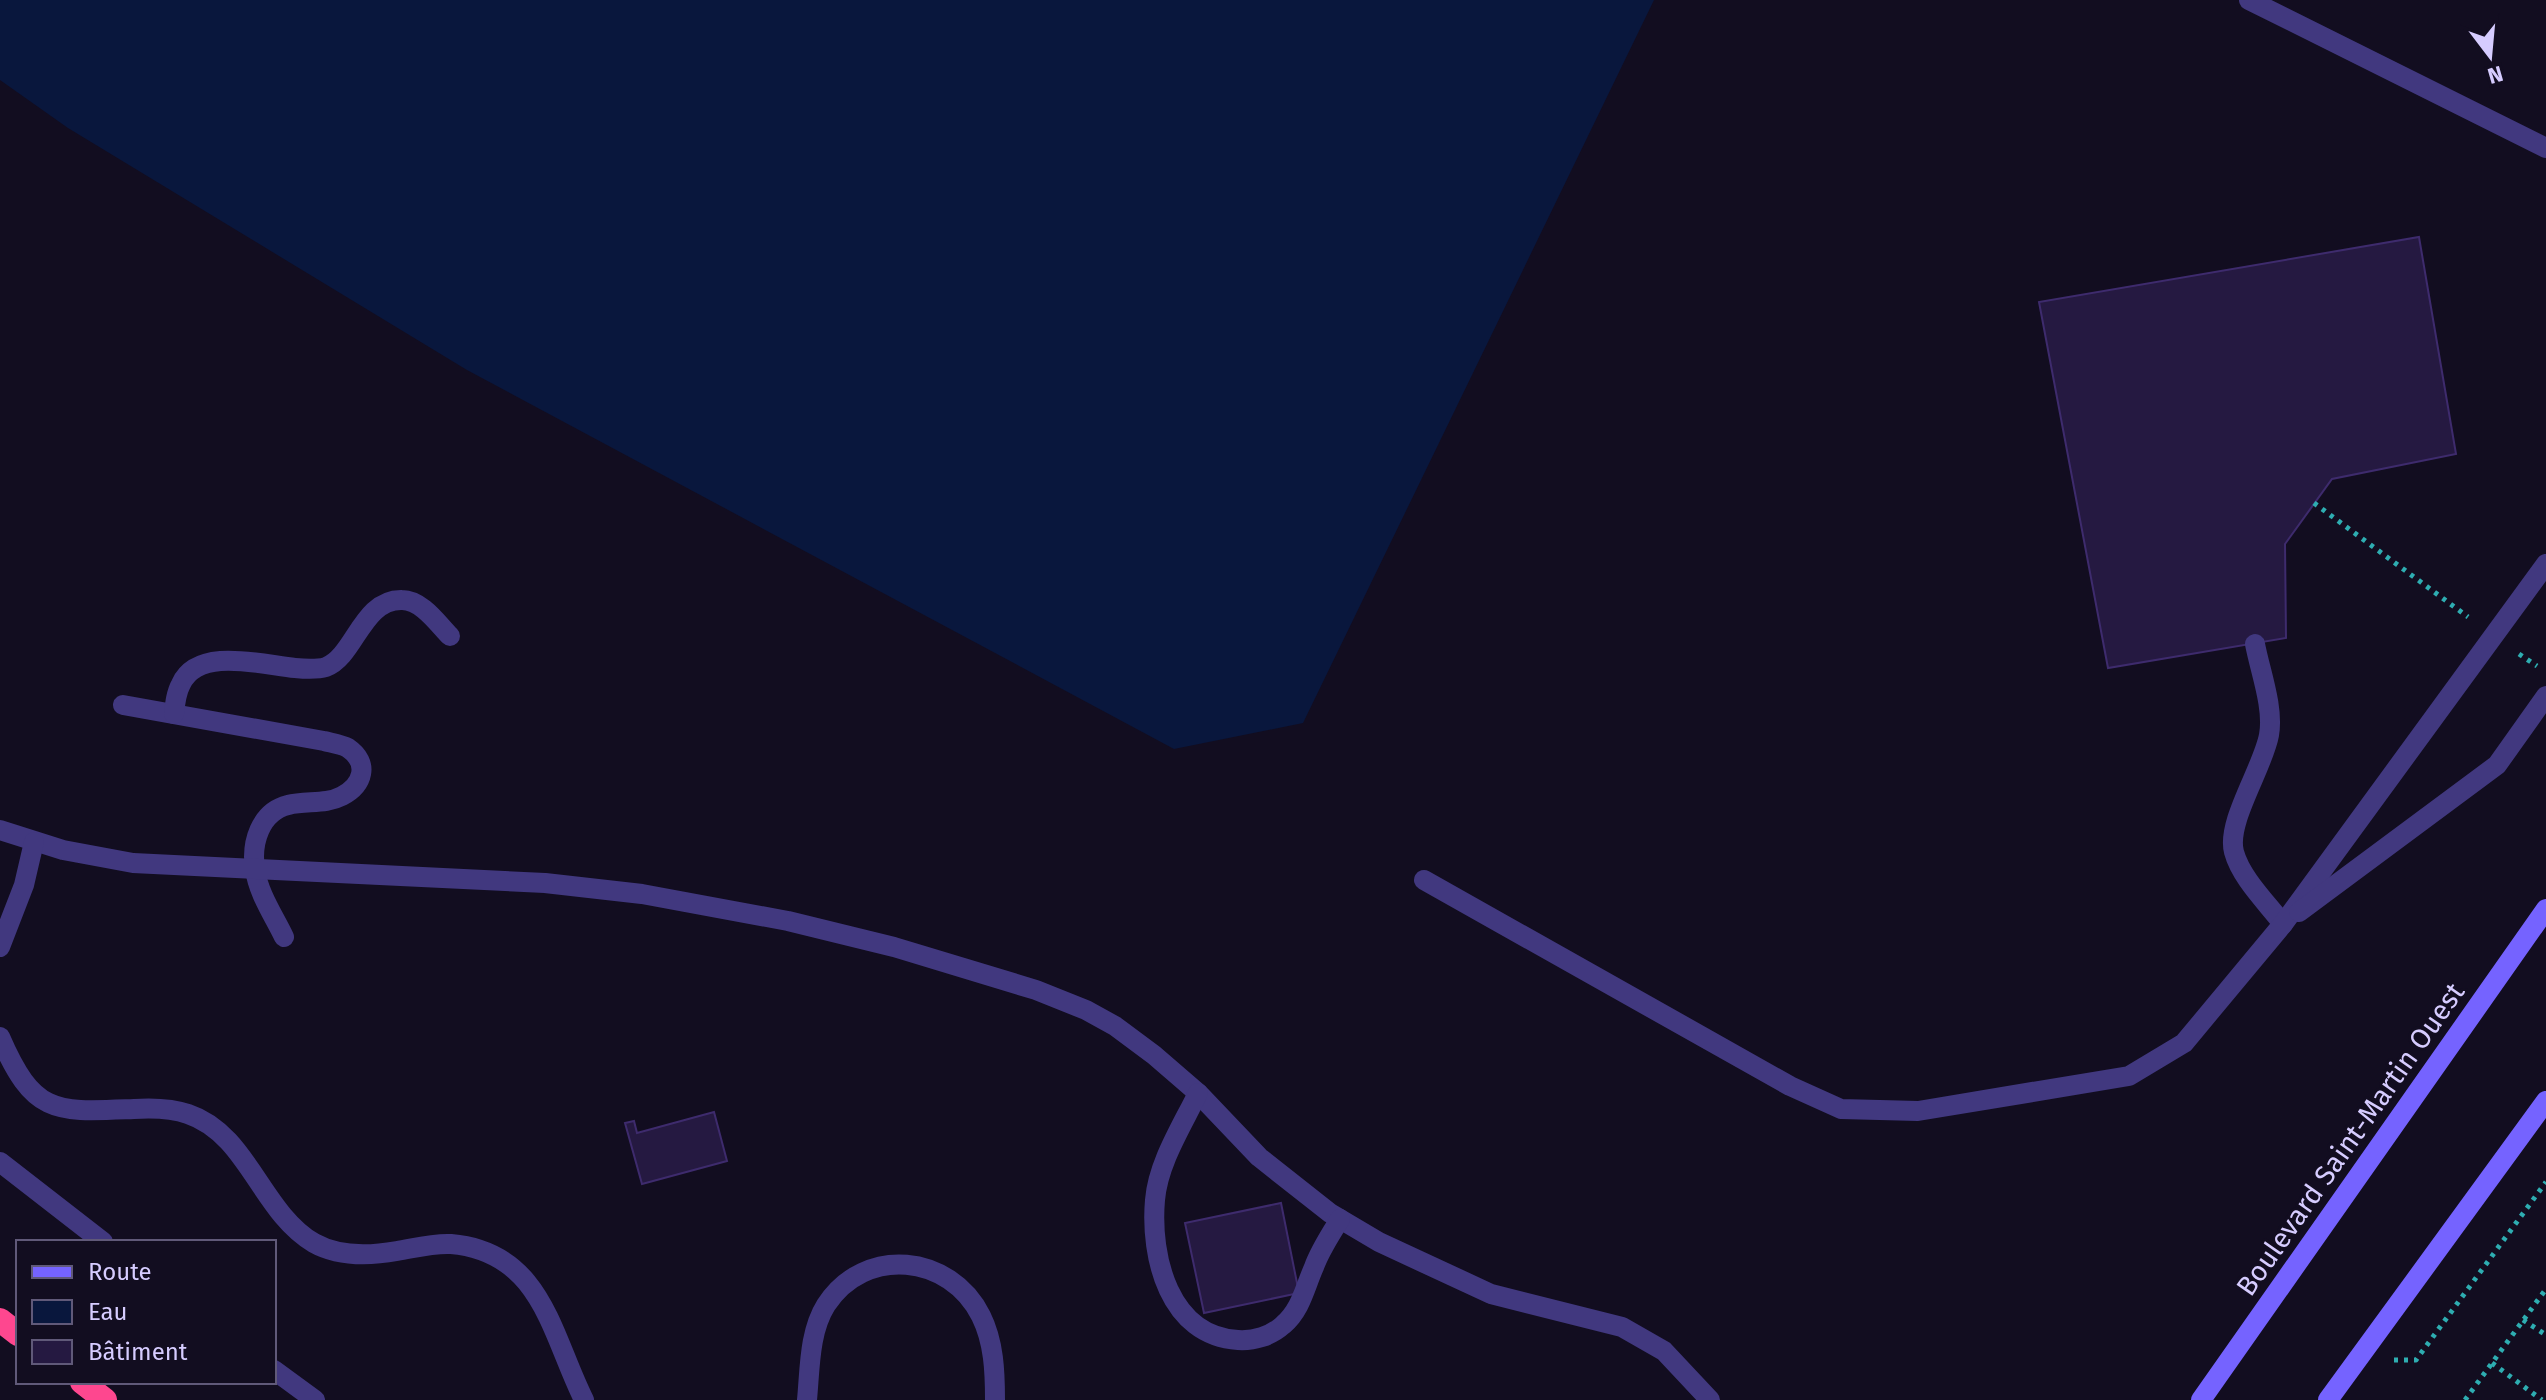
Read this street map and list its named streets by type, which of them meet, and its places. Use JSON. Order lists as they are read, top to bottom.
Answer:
{
  "streets": {
    "main road": ["Boulevard Saint-Martin Ouest"]
  },
  "legend": ["Route", "Eau", "Bâtiment"],
  "north": "bottom"
}
